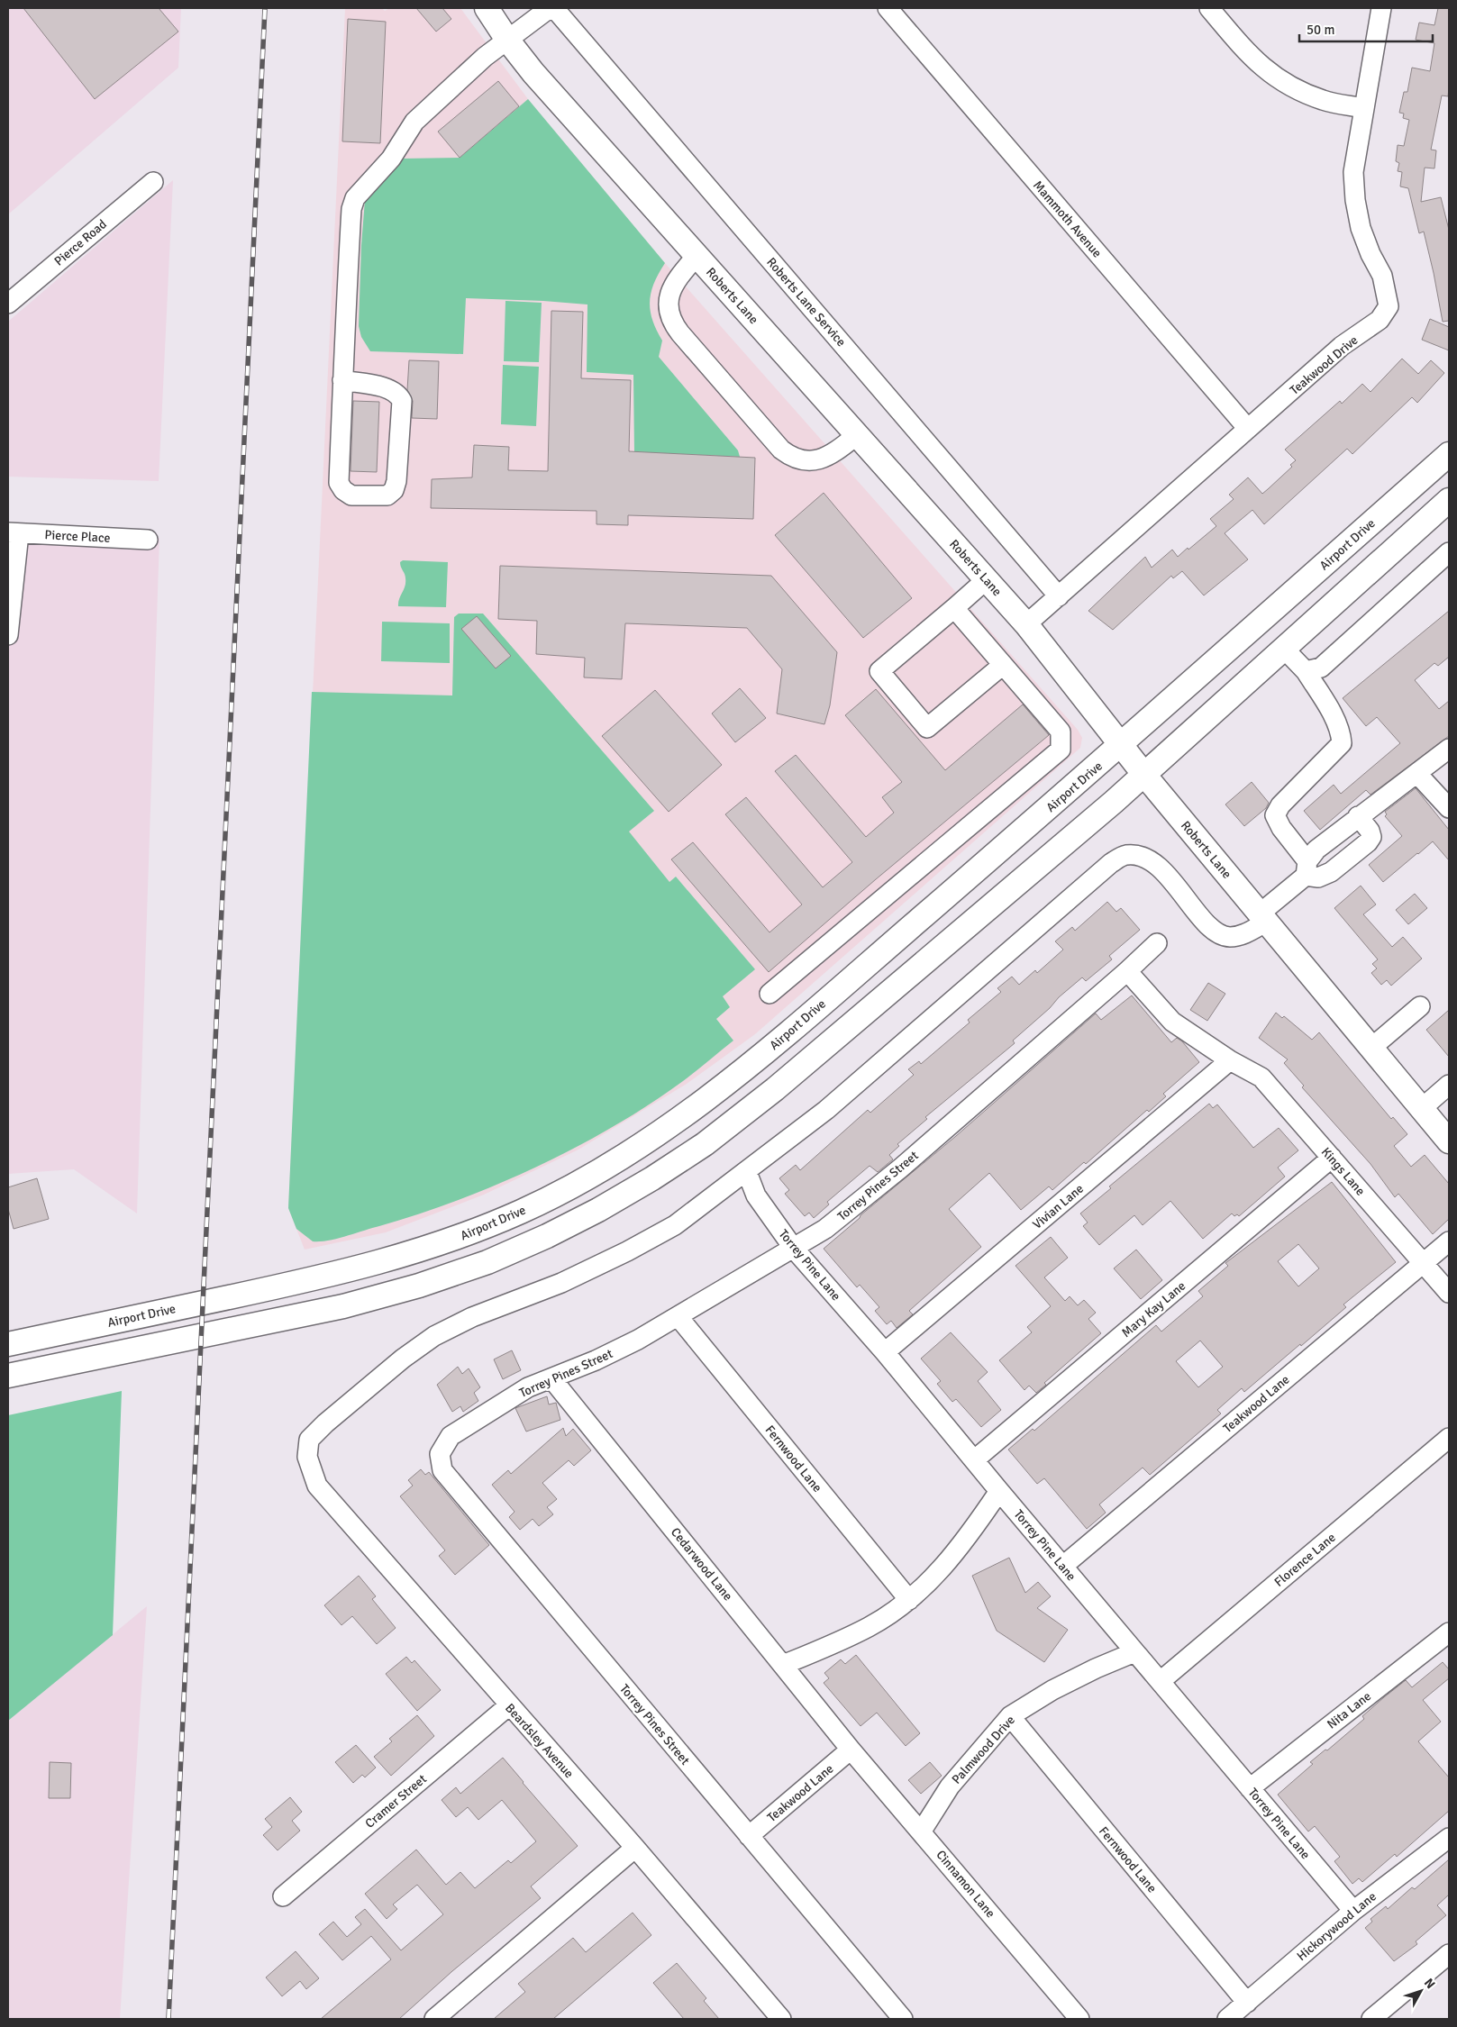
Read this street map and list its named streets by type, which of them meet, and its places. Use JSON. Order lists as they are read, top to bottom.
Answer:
{
  "streets": {
    "main road": ["Roberts Lane", "Airport Drive"],
    "street": [
      "Mammoth Avenue",
      "Pierce Road",
      "Roberts Lane Service",
      "Teakwood Drive",
      "Pierce Place",
      "Kings Lane",
      "Torrey Pines Street",
      "Vivian Lane",
      "Torrey Pine Lane",
      "Mary Kay Lane",
      "Teakwood Lane",
      "Fernwood Lane",
      "Florence Lane",
      "Cedarwood Lane",
      "Nita Lane",
      "Beardsley Avenue",
      "Palmwood Drive",
      "Cramer Street",
      "Cinnamon Lane",
      "Hickorywood Lane"
    ]
  },
  "crossings": [
    ["Mammoth Avenue", "Teakwood Drive"],
    ["Roberts Lane", "Teakwood Drive"],
    ["Roberts Lane", "Airport Drive"],
    ["Roberts Lane Service", "Teakwood Drive"],
    ["Kings Lane", "Vivian Lane"],
    ["Kings Lane", "Mary Kay Lane"],
    ["Kings Lane", "Teakwood Lane"],
    ["Torrey Pines Street", "Torrey Pine Lane"],
    ["Torrey Pines Street", "Teakwood Lane"],
    ["Torrey Pines Street", "Fernwood Lane"],
    ["Torrey Pines Street", "Cedarwood Lane"],
    ["Vivian Lane", "Torrey Pine Lane"],
    ["Torrey Pine Lane", "Mary Kay Lane"],
    ["Torrey Pine Lane", "Teakwood Lane"],
    ["Torrey Pine Lane", "Florence Lane"],
    ["Torrey Pine Lane", "Nita Lane"],
    ["Torrey Pine Lane", "Beardsley Avenue"],
    ["Torrey Pine Lane", "Palmwood Drive"],
    ["Torrey Pine Lane", "Hickorywood Lane"],
    ["Teakwood Lane", "Cedarwood Lane"],
    ["Teakwood Lane", "Cinnamon Lane"],
    ["Fernwood Lane", "Palmwood Drive"],
    ["Fernwood Lane", "Hickorywood Lane"],
    ["Cedarwood Lane", "Cinnamon Lane"],
    ["Beardsley Avenue", "Cramer Street"],
    ["Palmwood Drive", "Cinnamon Lane"]
  ],
  "scale_bar": "50 m",
  "north": "top right"
}
